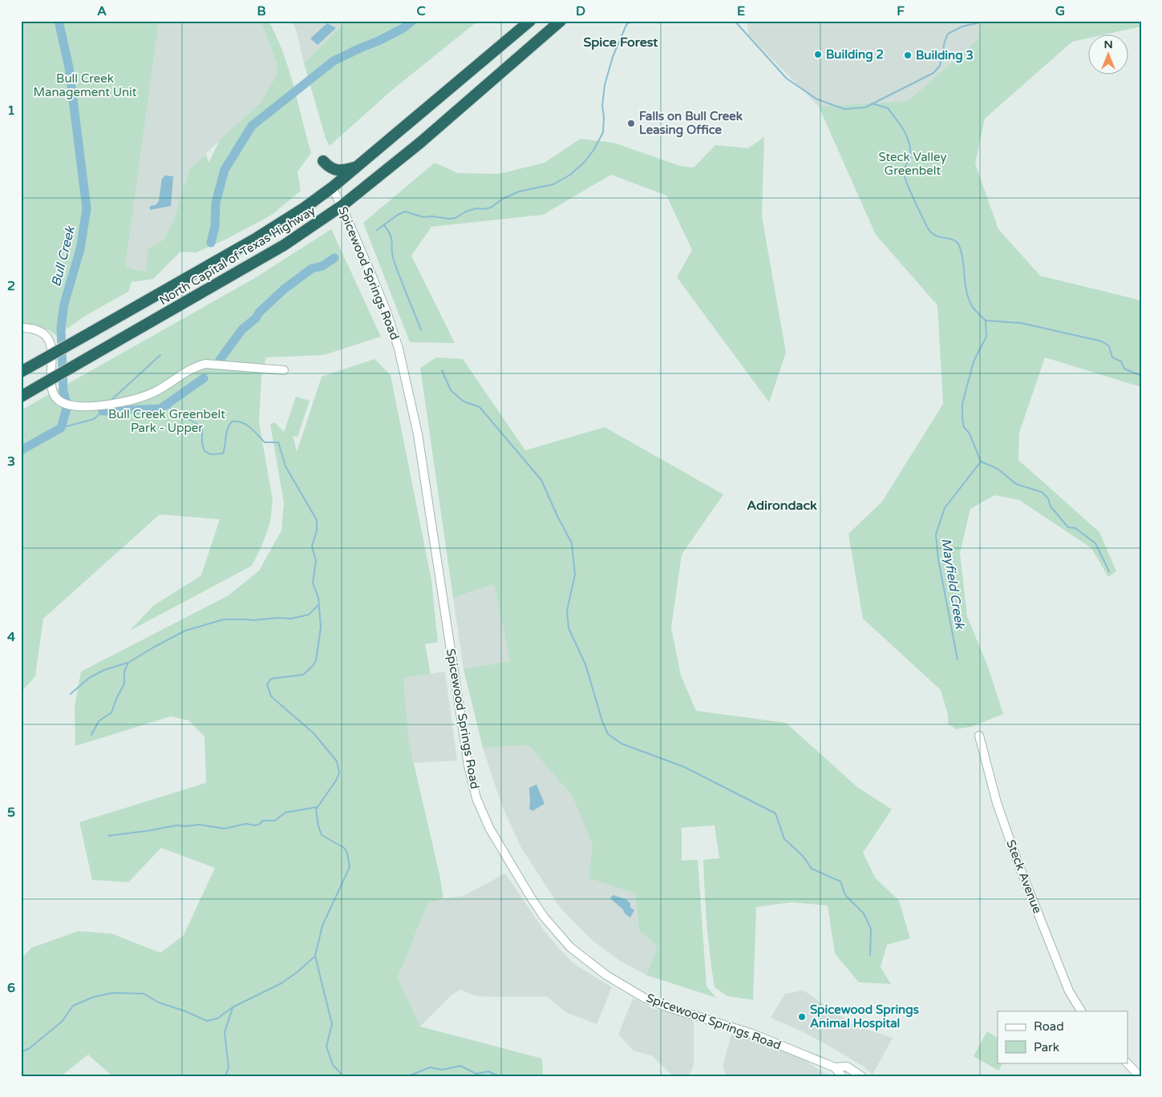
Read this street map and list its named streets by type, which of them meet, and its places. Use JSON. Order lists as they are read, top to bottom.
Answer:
{
  "streets": {
    "highway": ["North Capital of Texas Highway"],
    "main road": ["Spicewood Springs Road", "Steck Avenue"]
  },
  "crossings": [
    ["North Capital of Texas Highway", "Spicewood Springs Road"]
  ],
  "districts": ["Spice Forest", "Adirondack"],
  "water": ["Bull Creek", "Mayfield Creek"],
  "parks": ["Bull Creek Management Unit", "Steck Valley Greenbelt", "Bull Creek Greenbelt Park - Upper"],
  "places": [
    "Building 2",
    "Building 3",
    "Falls on Bull Creek Leasing Office",
    "Spicewood Springs Animal Hospital"
  ],
  "legend": ["Road", "Park"],
  "north": "top",
  "grid": {
    "columns": [
      "A",
      "B",
      "C",
      "D",
      "E",
      "F",
      "G"
    ],
    "rows": [
      "1",
      "2",
      "3",
      "4",
      "5",
      "6"
    ]
  }
}
